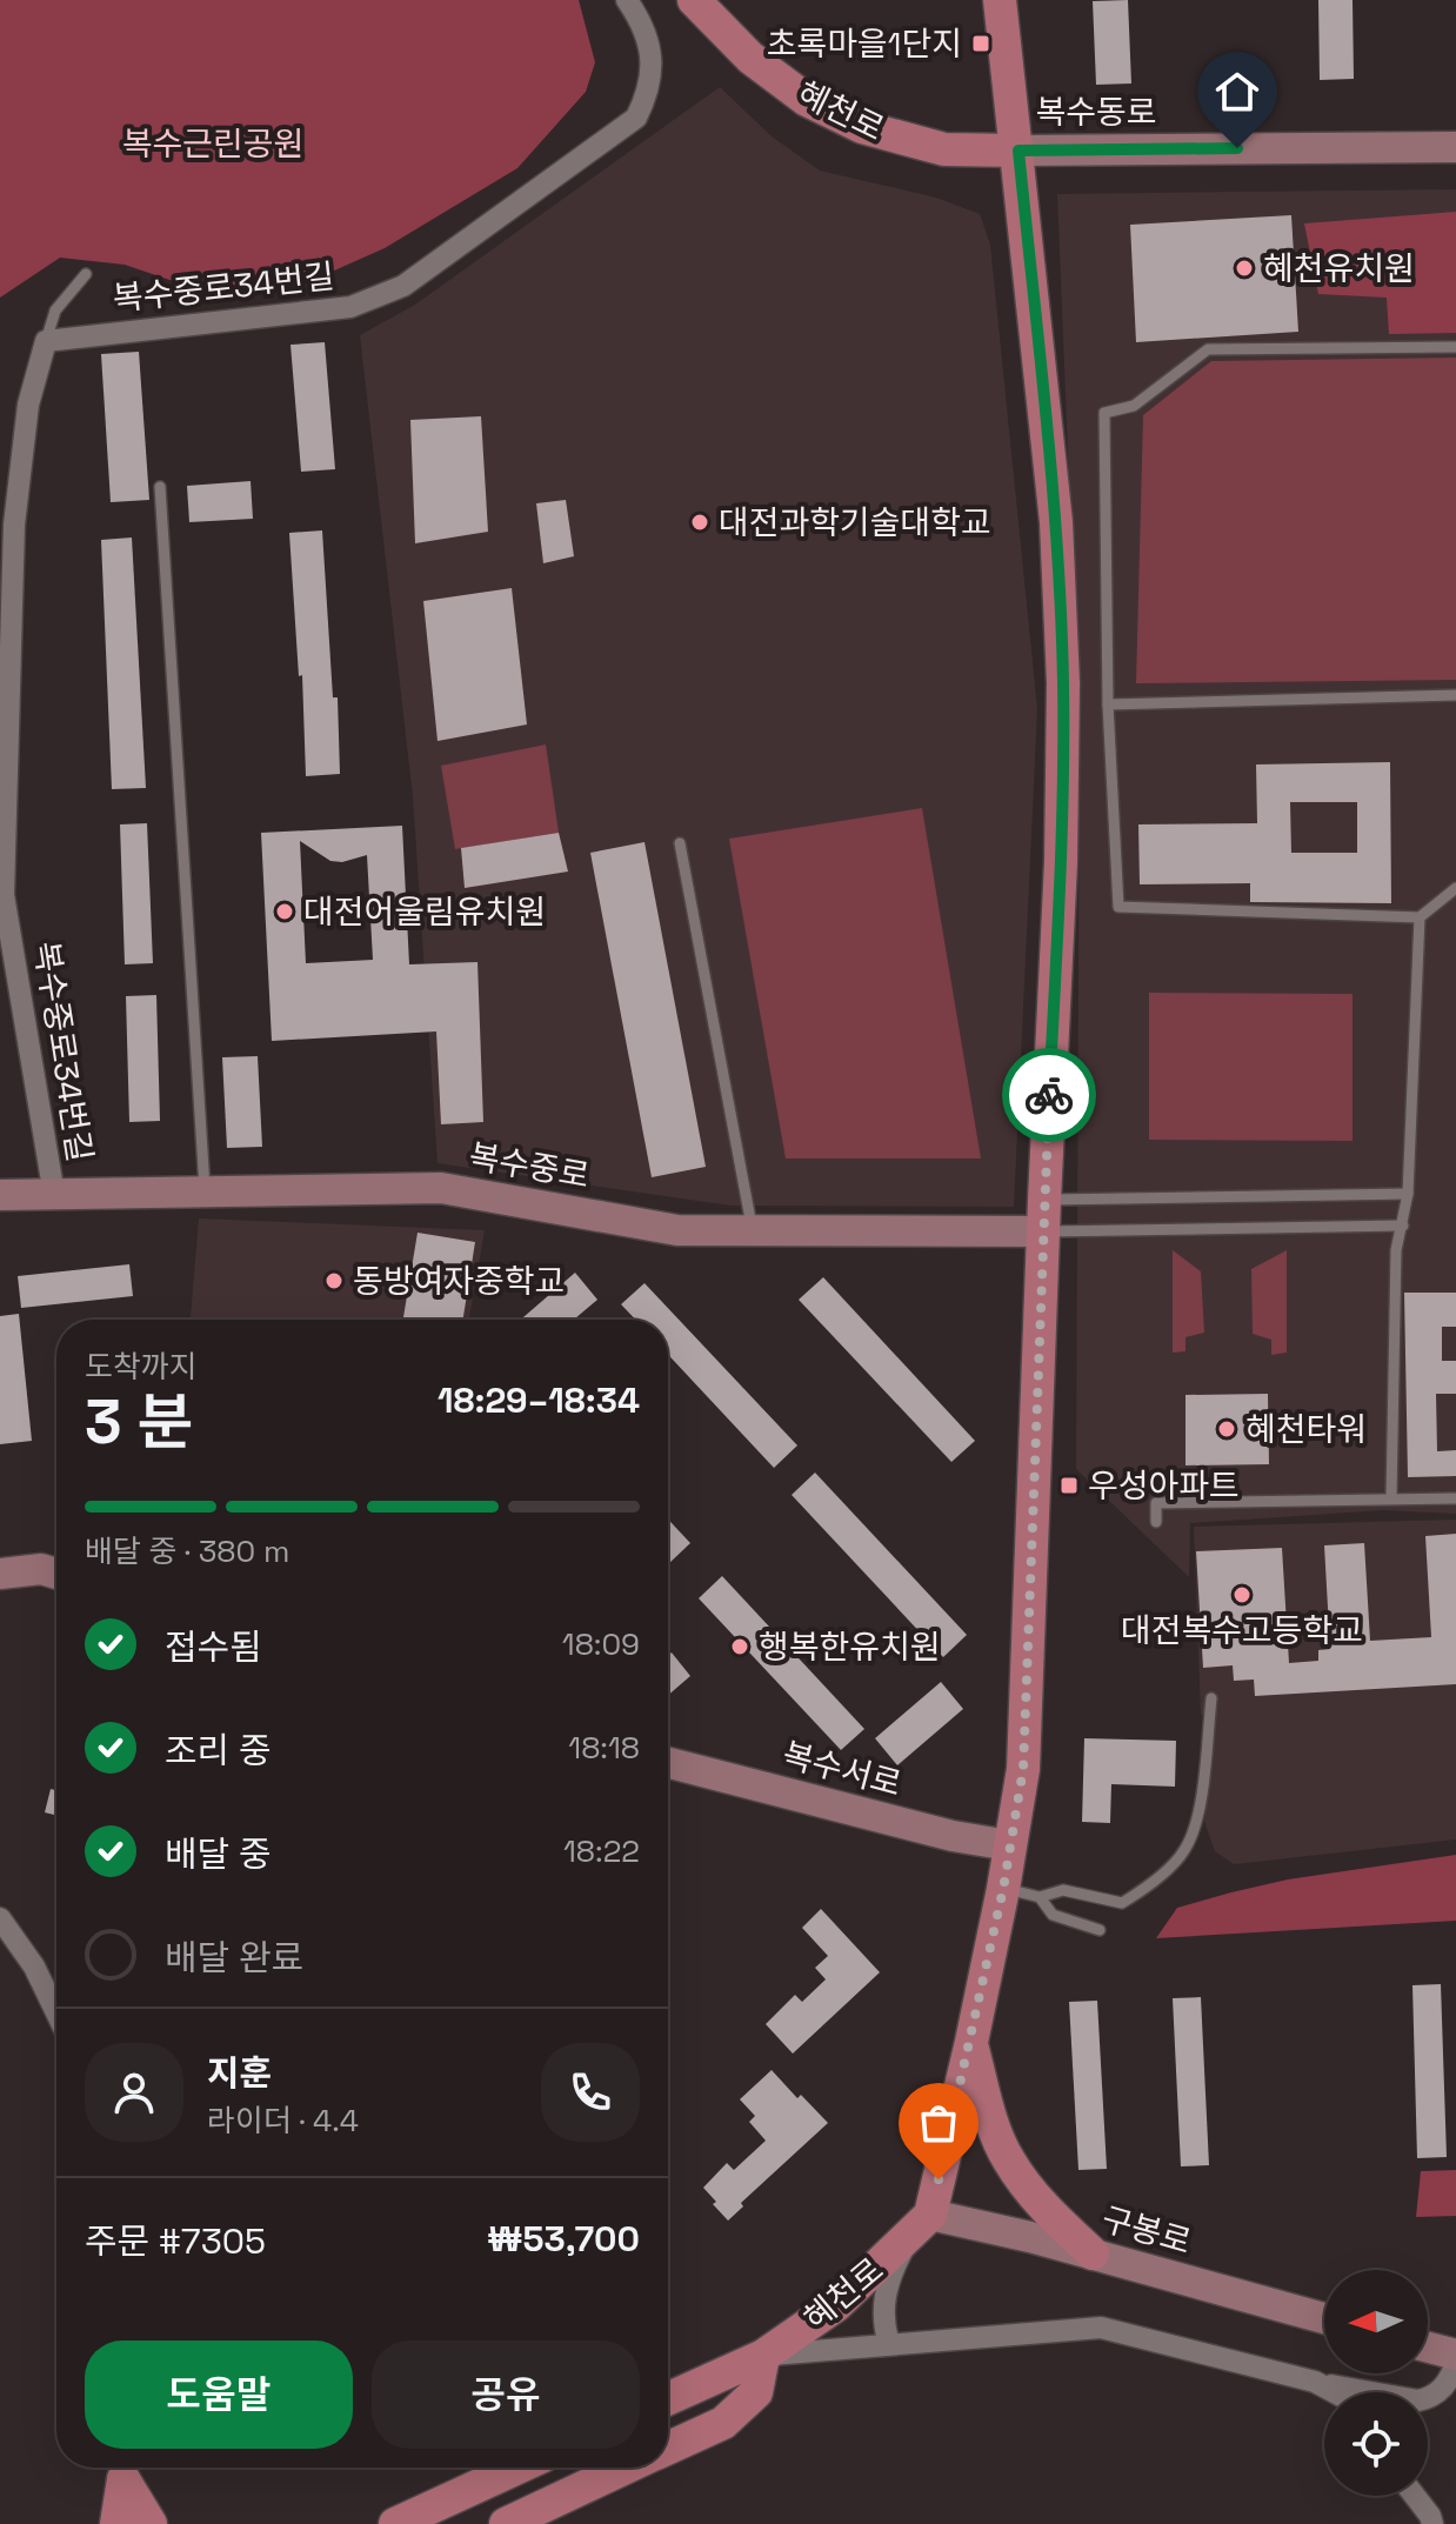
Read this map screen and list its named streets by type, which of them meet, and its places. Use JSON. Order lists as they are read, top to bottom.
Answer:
{
  "streets": {
    "main road": [
      "혜천로",
      "복수동로",
      "복수중로",
      "복수서로",
      "구봉로"
    ],
    "street": ["복수중로34번길"]
  },
  "crossings": [
    ["혜천로", "복수동로"],
    ["혜천로", "구봉로"],
    ["복수중로34번길", "복수중로"]
  ],
  "parks": ["복수근린공원"],
  "places": {
    "transit": ["초록마을1단지", "우성아파트"],
    "other": [
      "혜천유치원",
      "대전과학기술대학교",
      "대전어울림유치원",
      "동방여자중학교",
      "혜천타워",
      "대전복수고등학교",
      "행복한유치원"
    ]
  },
  "north": "left",
  "page": {
    "heading": ["3 분", "도착까지", "18:29–18:34"],
    "panel": [
      "지훈",
      "라이더 · 4.4",
      "주문 #7305",
      "₩53,700"
    ],
    "bar": "배달 중 · 380 m",
    "list": [
      ["접수됨", "18:09"],
      ["조리 중", "18:18"],
      ["배달 중", "18:22"],
      "배달 완료"
    ],
    "buttons": ["도움말", "공유"]
  }
}
